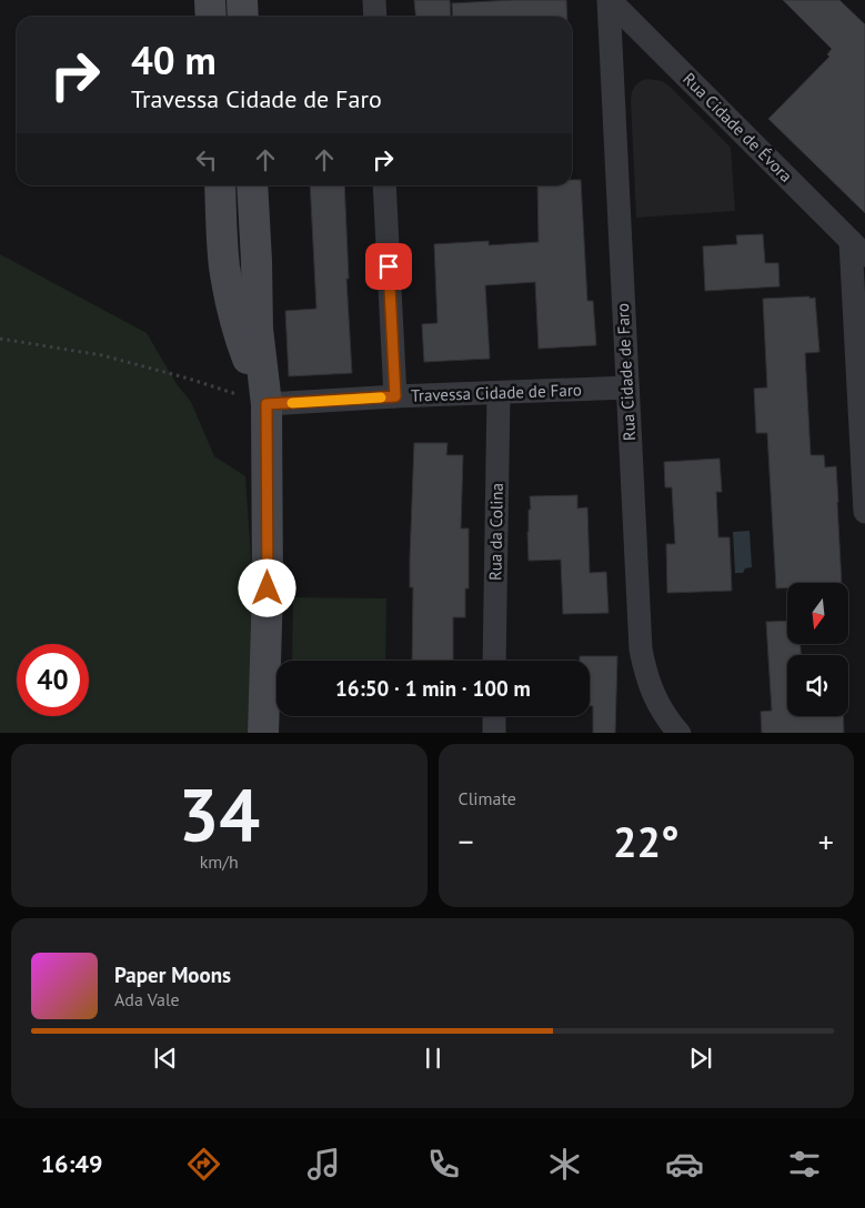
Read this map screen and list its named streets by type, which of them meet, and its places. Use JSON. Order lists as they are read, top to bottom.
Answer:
{
  "streets": {
    "street": [
      "Rua Cidade de Évora",
      "Rua Cidade de Faro",
      "Travessa Cidade de Faro",
      "Rua da Colina"
    ]
  },
  "crossings": [
    ["Rua Cidade de Évora", "Rua Cidade de Faro"],
    ["Rua Cidade de Faro", "Travessa Cidade de Faro"],
    ["Travessa Cidade de Faro", "Rua da Colina"]
  ],
  "north": "bottom",
  "page": {
    "turn": ["40 m", "Travessa Cidade de Faro"],
    "limit": "40",
    "trip": "16:50 · 1 min · 100 m",
    "tile": [
      ["34", "km/h"],
      "Climate"
    ],
    "heat": ["−", "22°", "+"],
    "song": ["Paper Moons", "Ada Vale"],
    "tabs": "16:49"
  }
}
